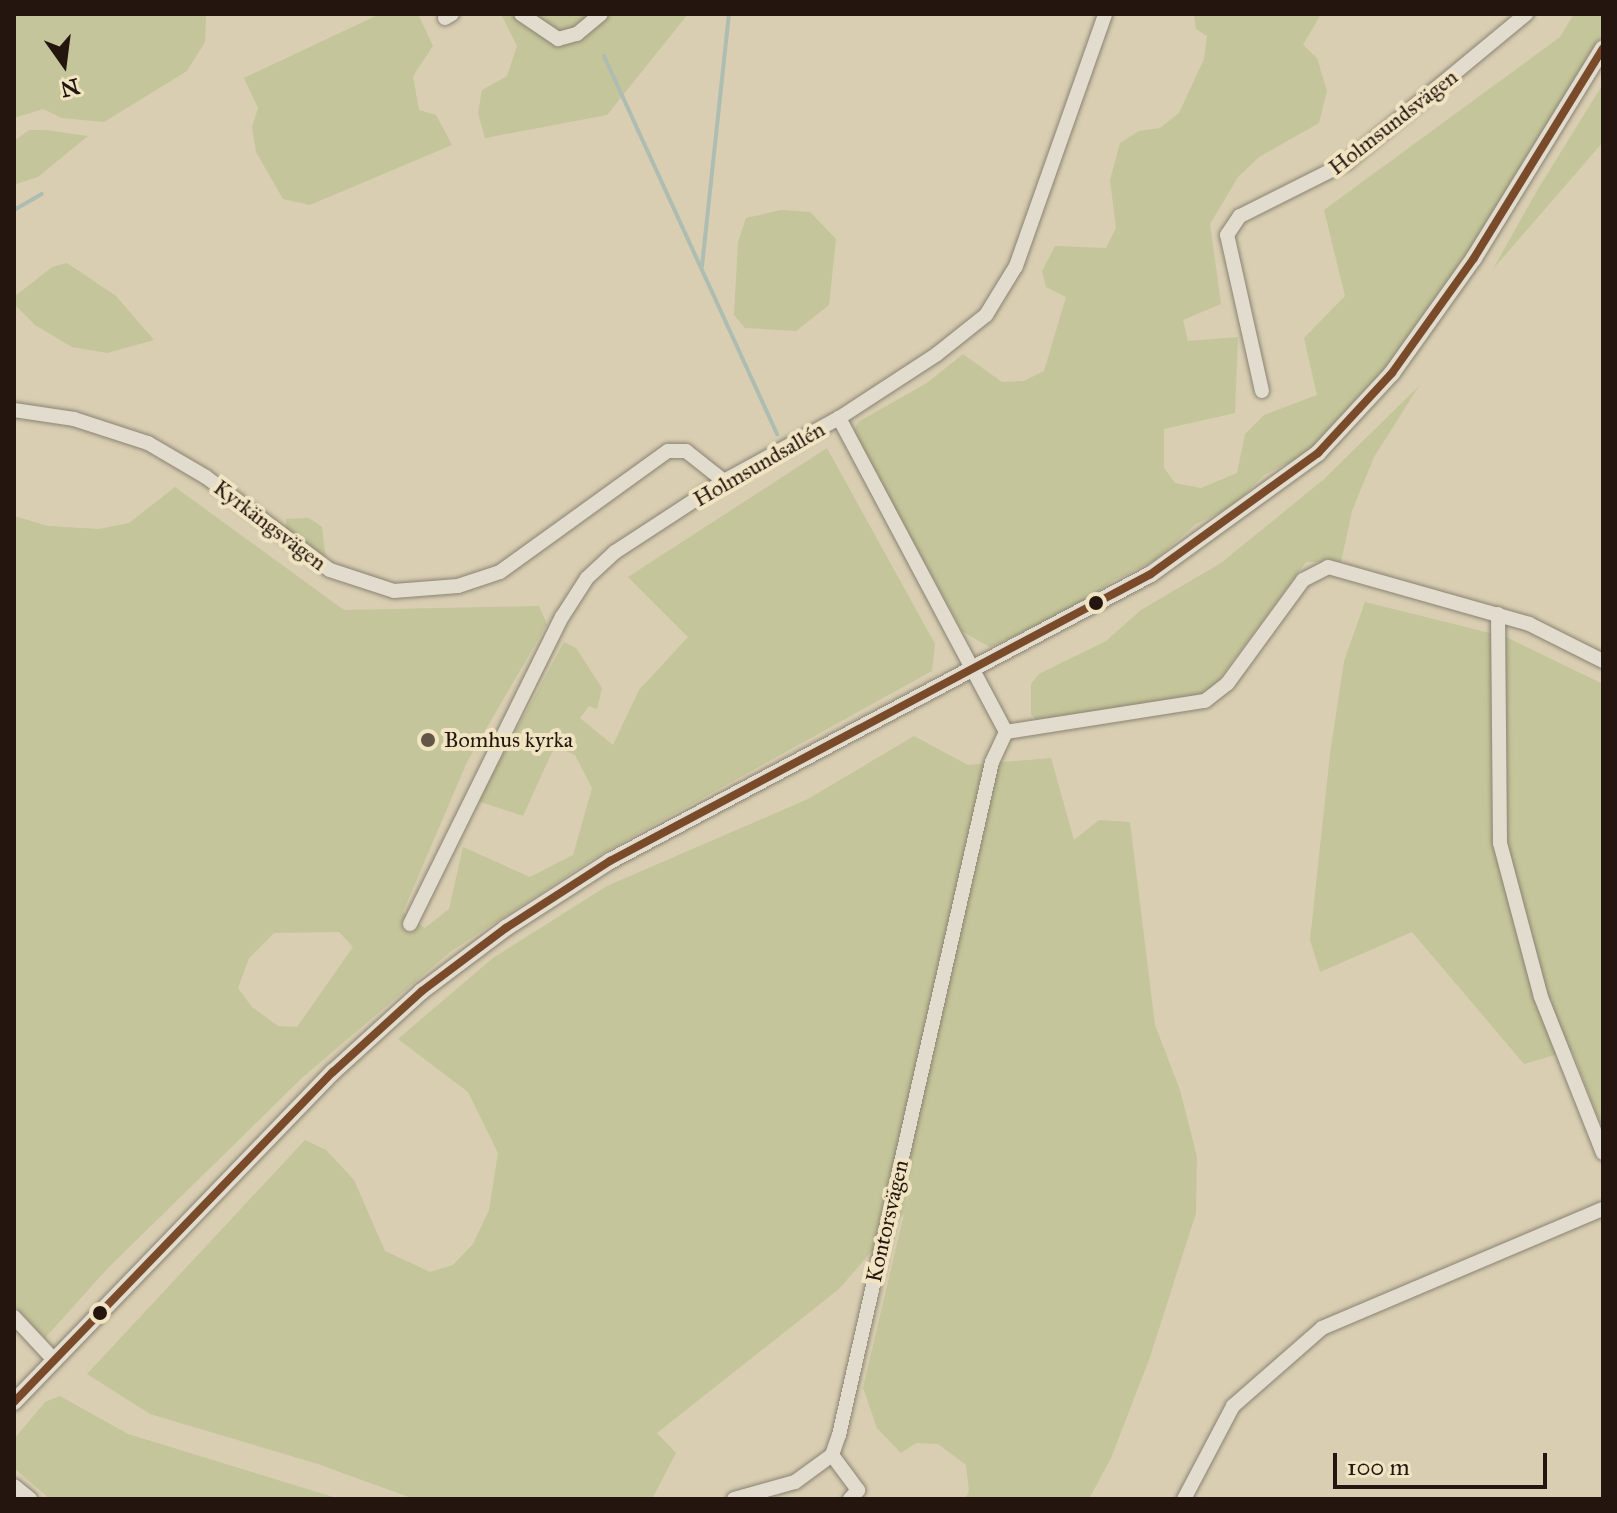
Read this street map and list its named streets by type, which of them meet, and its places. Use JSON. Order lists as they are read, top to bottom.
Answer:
{
  "streets": {
    "street": [
      "Holmsundsvägen",
      "Holmsundsallén",
      "Kyrkängsvägen",
      "Kontorsvägen"
    ]
  },
  "crossings": [
    ["Holmsundsallén", "Kyrkängsvägen"]
  ],
  "places": ["Bomhus kyrka"],
  "scale_bar": "100 m",
  "north": "bottom"
}
